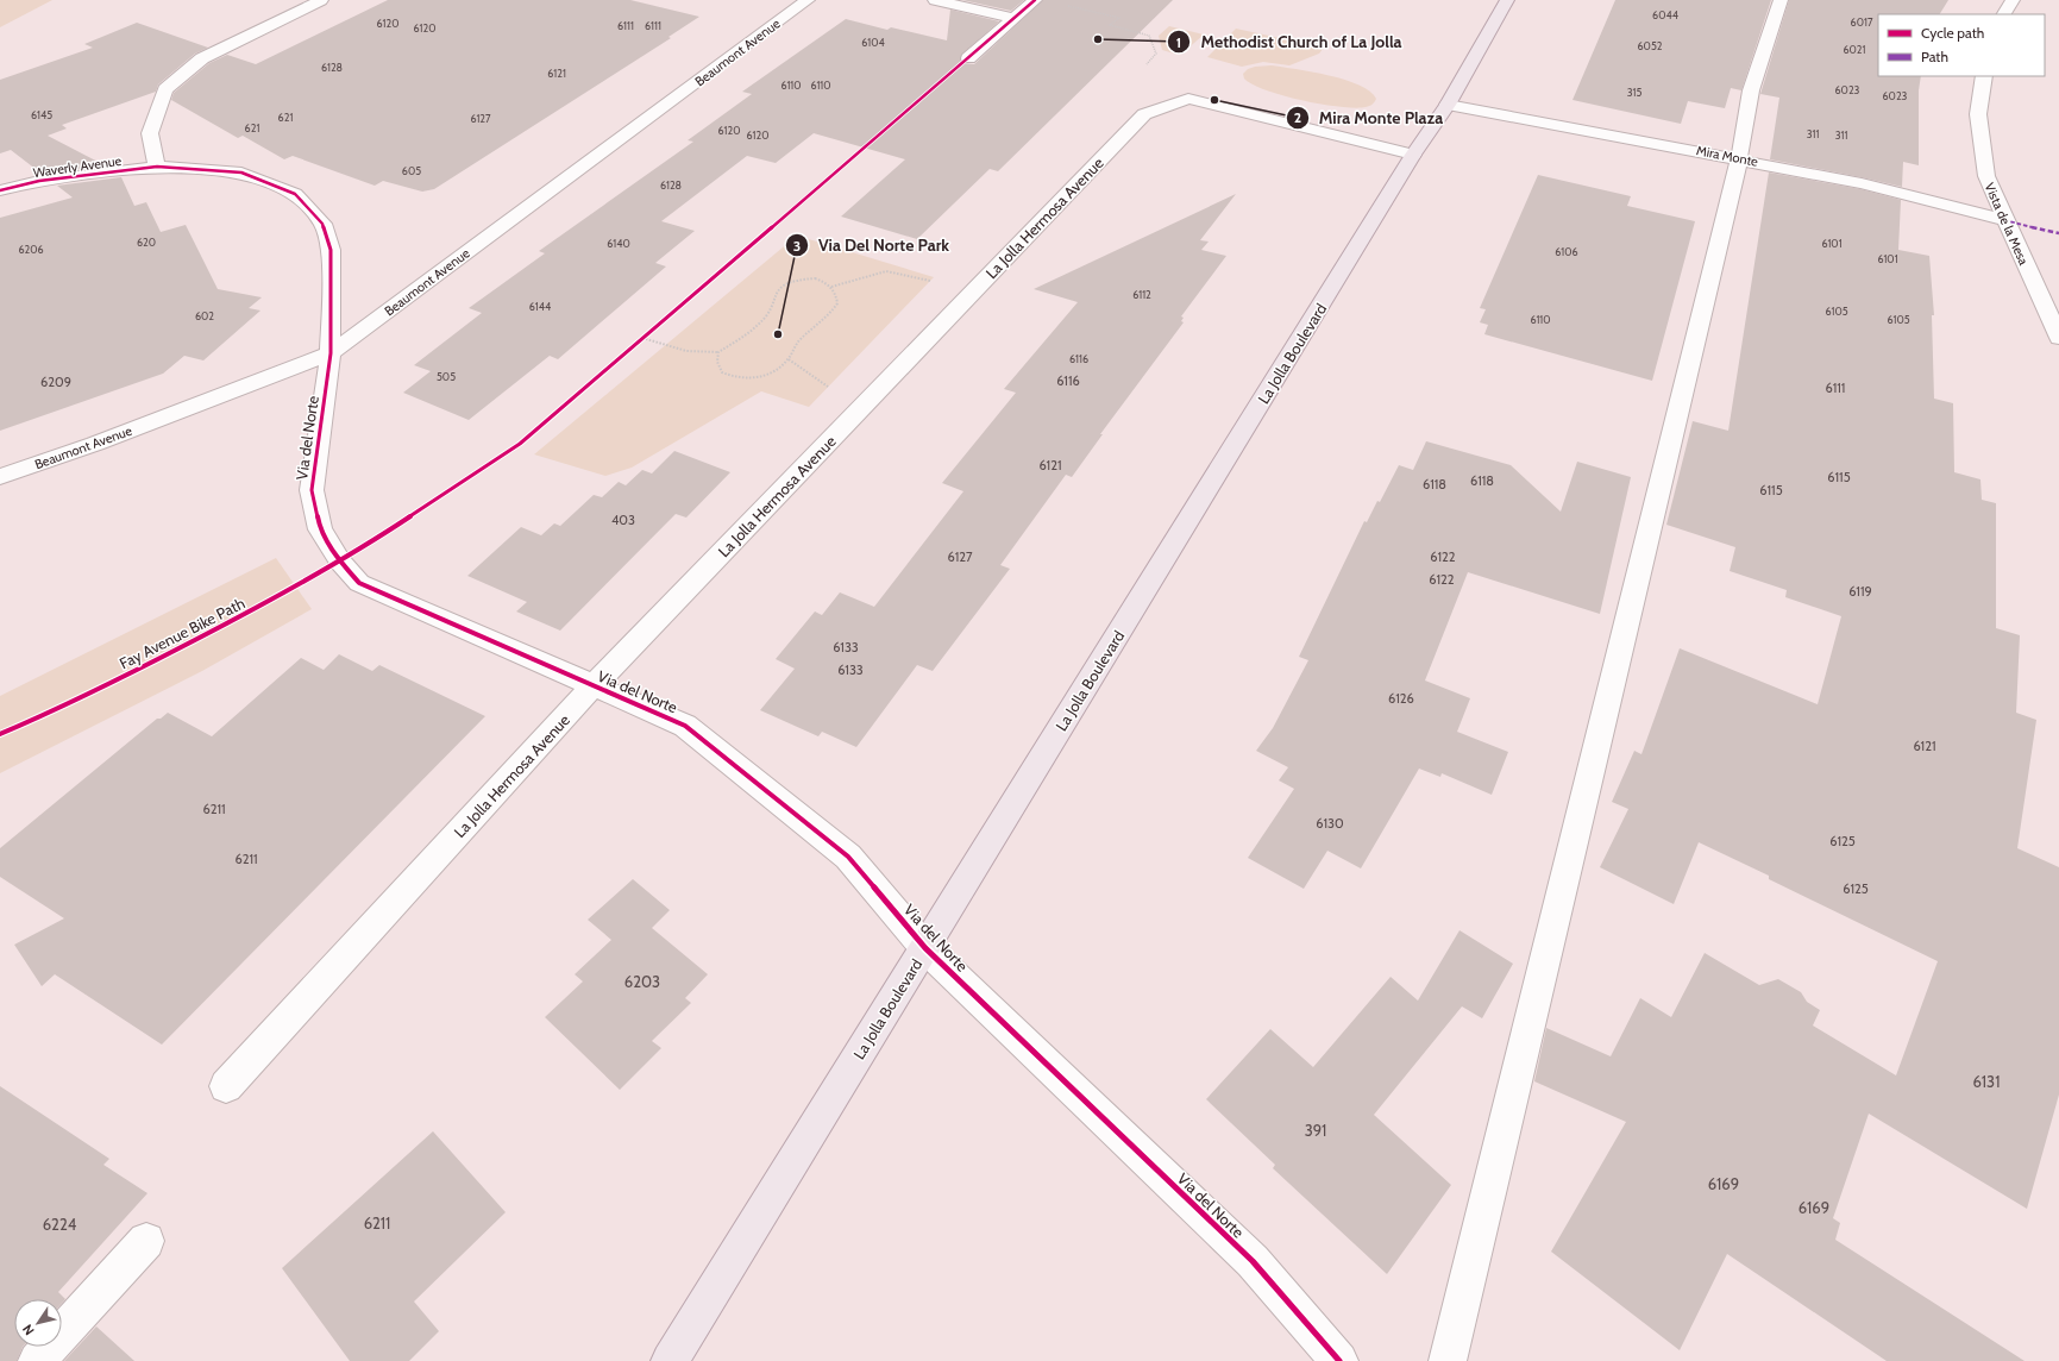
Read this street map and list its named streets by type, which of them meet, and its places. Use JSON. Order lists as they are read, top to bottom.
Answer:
{
  "streets": {
    "main road": ["La Jolla Boulevard"],
    "street": [
      "Beaumont Avenue",
      "Mira Monte",
      "Waverly Avenue",
      "La Jolla Hermosa Avenue",
      "Vista de la Mesa",
      "Via del Norte"
    ],
    "cycle path": ["Fay Avenue Bike Path"]
  },
  "crossings": [
    ["Beaumont Avenue", "Via del Norte"],
    ["Mira Monte", "Vista de la Mesa"],
    ["Mira Monte", "La Jolla Boulevard"],
    ["Waverly Avenue", "Via del Norte"],
    ["La Jolla Hermosa Avenue", "La Jolla Boulevard"],
    ["La Jolla Hermosa Avenue", "Via del Norte"],
    ["La Jolla Boulevard", "Via del Norte"]
  ],
  "places": ["Methodist Church of La Jolla", "Mira Monte Plaza", "Via Del Norte Park"],
  "house_numbers": [
    "6044",
    "6017",
    "6120",
    "6111",
    "6111",
    "6120",
    "6104",
    "6052",
    "6021",
    "6128",
    "6121",
    "6110",
    "6110",
    "6023",
    "315",
    "6023",
    "6145",
    "621",
    "6127",
    "621",
    "6120",
    "311",
    "6120",
    "311",
    "605",
    "6128",
    "620",
    "6140",
    "6101",
    "6206",
    "6106",
    "6101",
    "6112",
    "6144",
    "6105",
    "602",
    "6110",
    "6105",
    "6116",
    "505",
    "6116",
    "6209",
    "6111",
    "6121",
    "6115",
    "6118",
    "6118",
    "6115",
    "403",
    "6127",
    "6122",
    "6122",
    "6119",
    "6133",
    "6133",
    "6126",
    "6121",
    "6211",
    "6130",
    "6125",
    "6211",
    "6125",
    "6203",
    "6131",
    "391",
    "6169",
    "6169",
    "6211",
    "6224"
  ],
  "legend": ["Cycle path", "Path"],
  "north": "bottom left"
}
